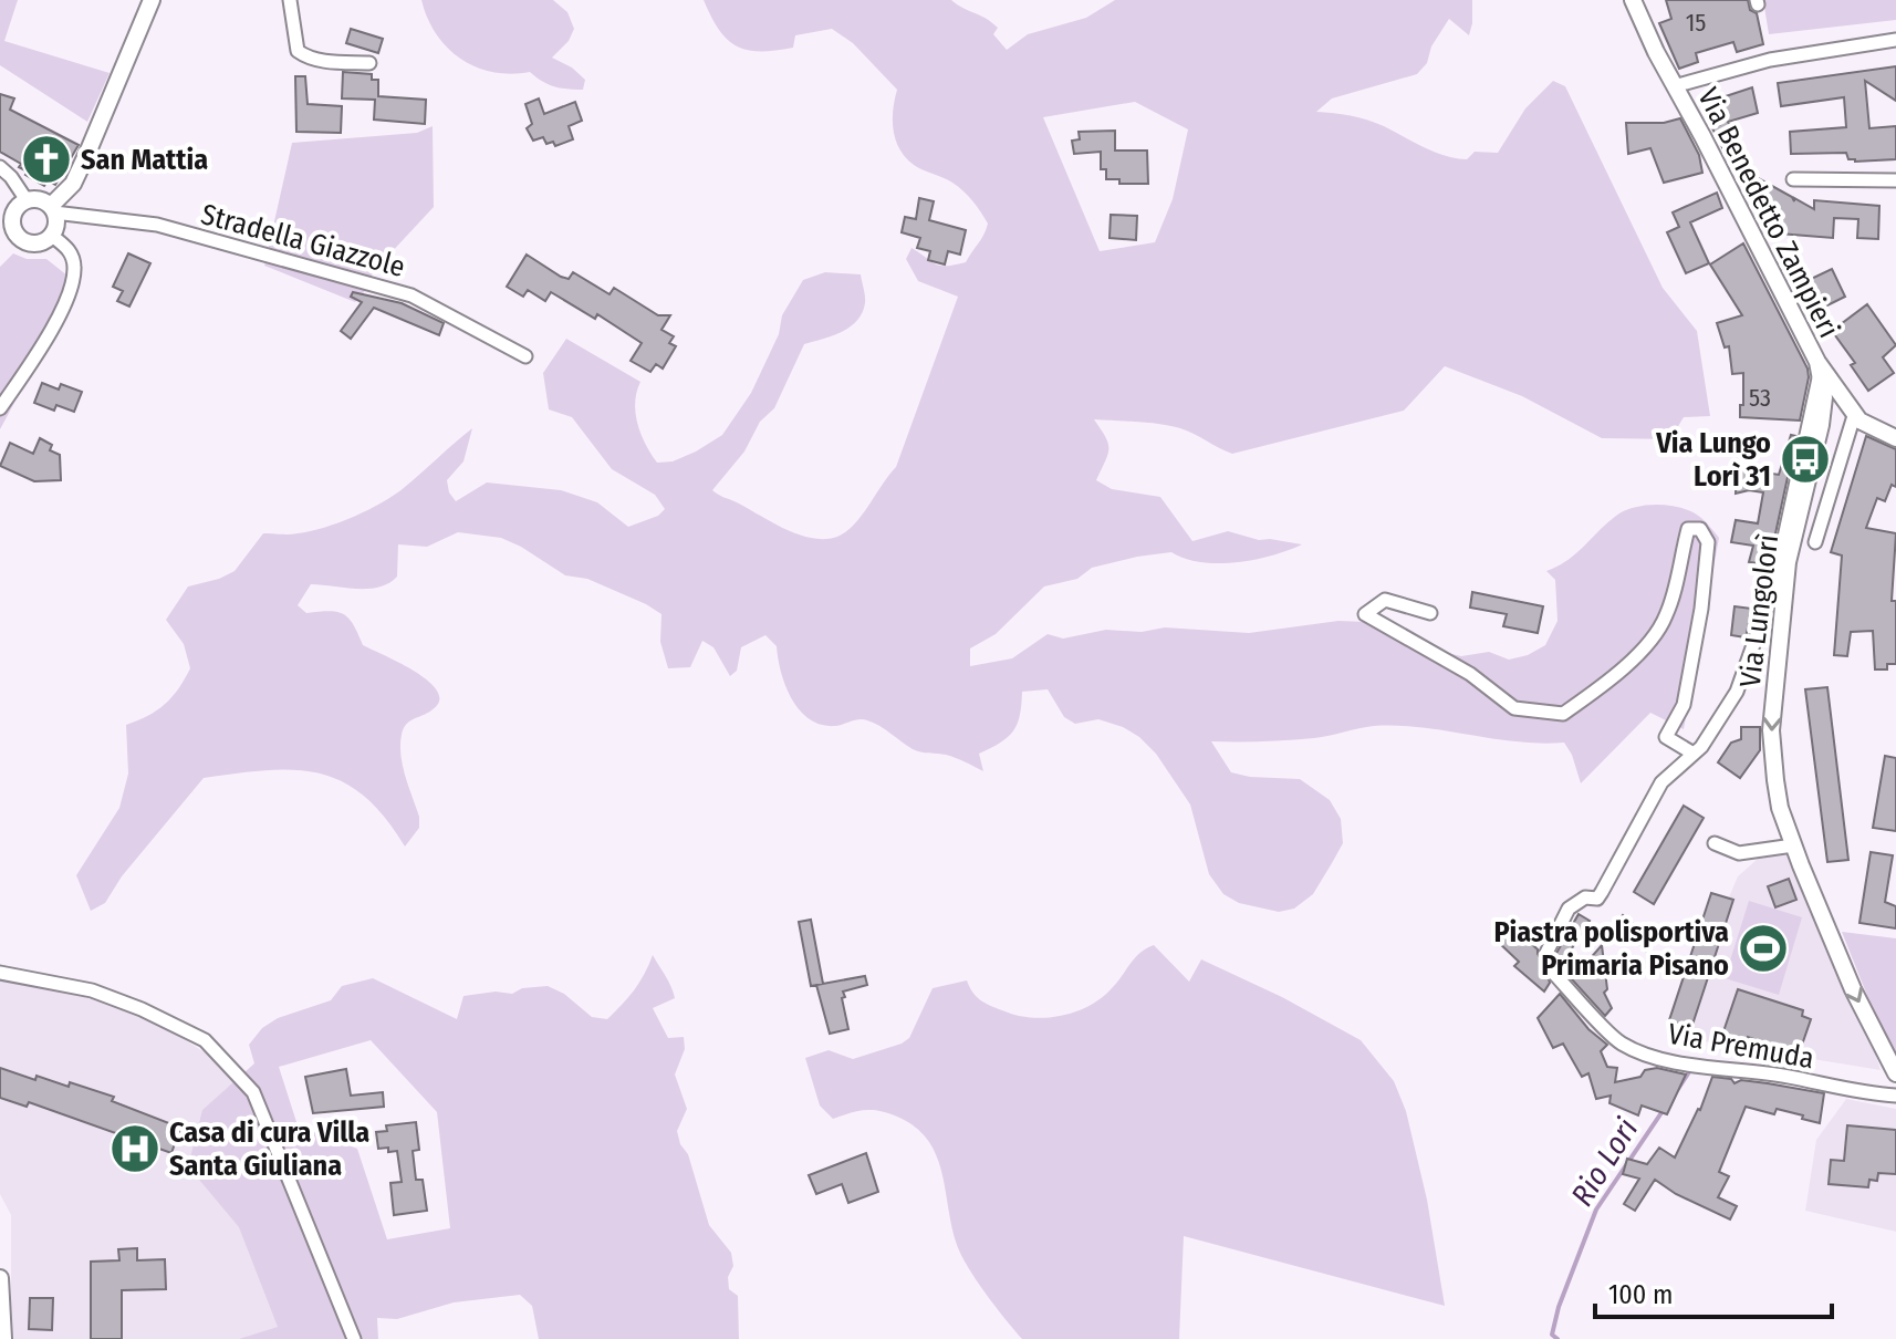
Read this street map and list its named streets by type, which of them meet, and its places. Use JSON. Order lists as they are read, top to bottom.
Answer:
{
  "streets": {
    "street": [
      "Via Benedetto Zampieri",
      "Stradella Giazzole",
      "Via Lungolorì",
      "Via Premuda"
    ]
  },
  "crossings": [
    ["Via Benedetto Zampieri", "Via Lungolorì"]
  ],
  "one_way": ["Via Lungolorì"],
  "water": ["Rio Lori"],
  "places": {
    "church": ["San Mattia"],
    "bus stop": ["Via Lungo Lorì 31"],
    "sports": ["Piastra polisportiva Primaria Pisano"],
    "hospital": ["Casa di cura Villa Santa Giuliana"]
  },
  "house_numbers": ["15", "53"],
  "scale_bar": "100 m"
}
